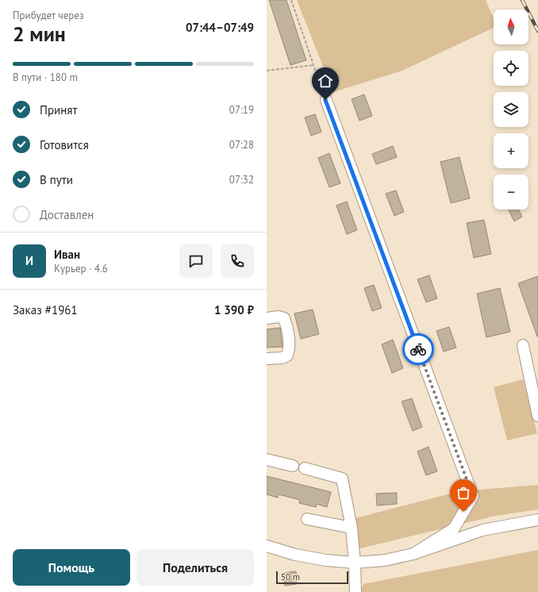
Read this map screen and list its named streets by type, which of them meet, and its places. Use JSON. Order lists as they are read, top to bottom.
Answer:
{
  "scale_bar": "50 m",
  "north": "top",
  "page": {
    "heading": ["2 мин", "Прибудет через", "07:44–07:49"],
    "panel": [
      "Иван",
      "Курьер · 4.6",
      "Заказ #1961",
      "1 390 ₽"
    ],
    "map_buttons": ["+", "−"],
    "bar": "В пути · 180 m",
    "list": [
      ["Принят", "07:19"],
      ["Готовится", "07:28"],
      ["В пути", "07:32"],
      "Доставлен"
    ],
    "round": "И",
    "buttons": ["Помощь", "Поделиться"],
    "scale": "50 m"
  }
}
